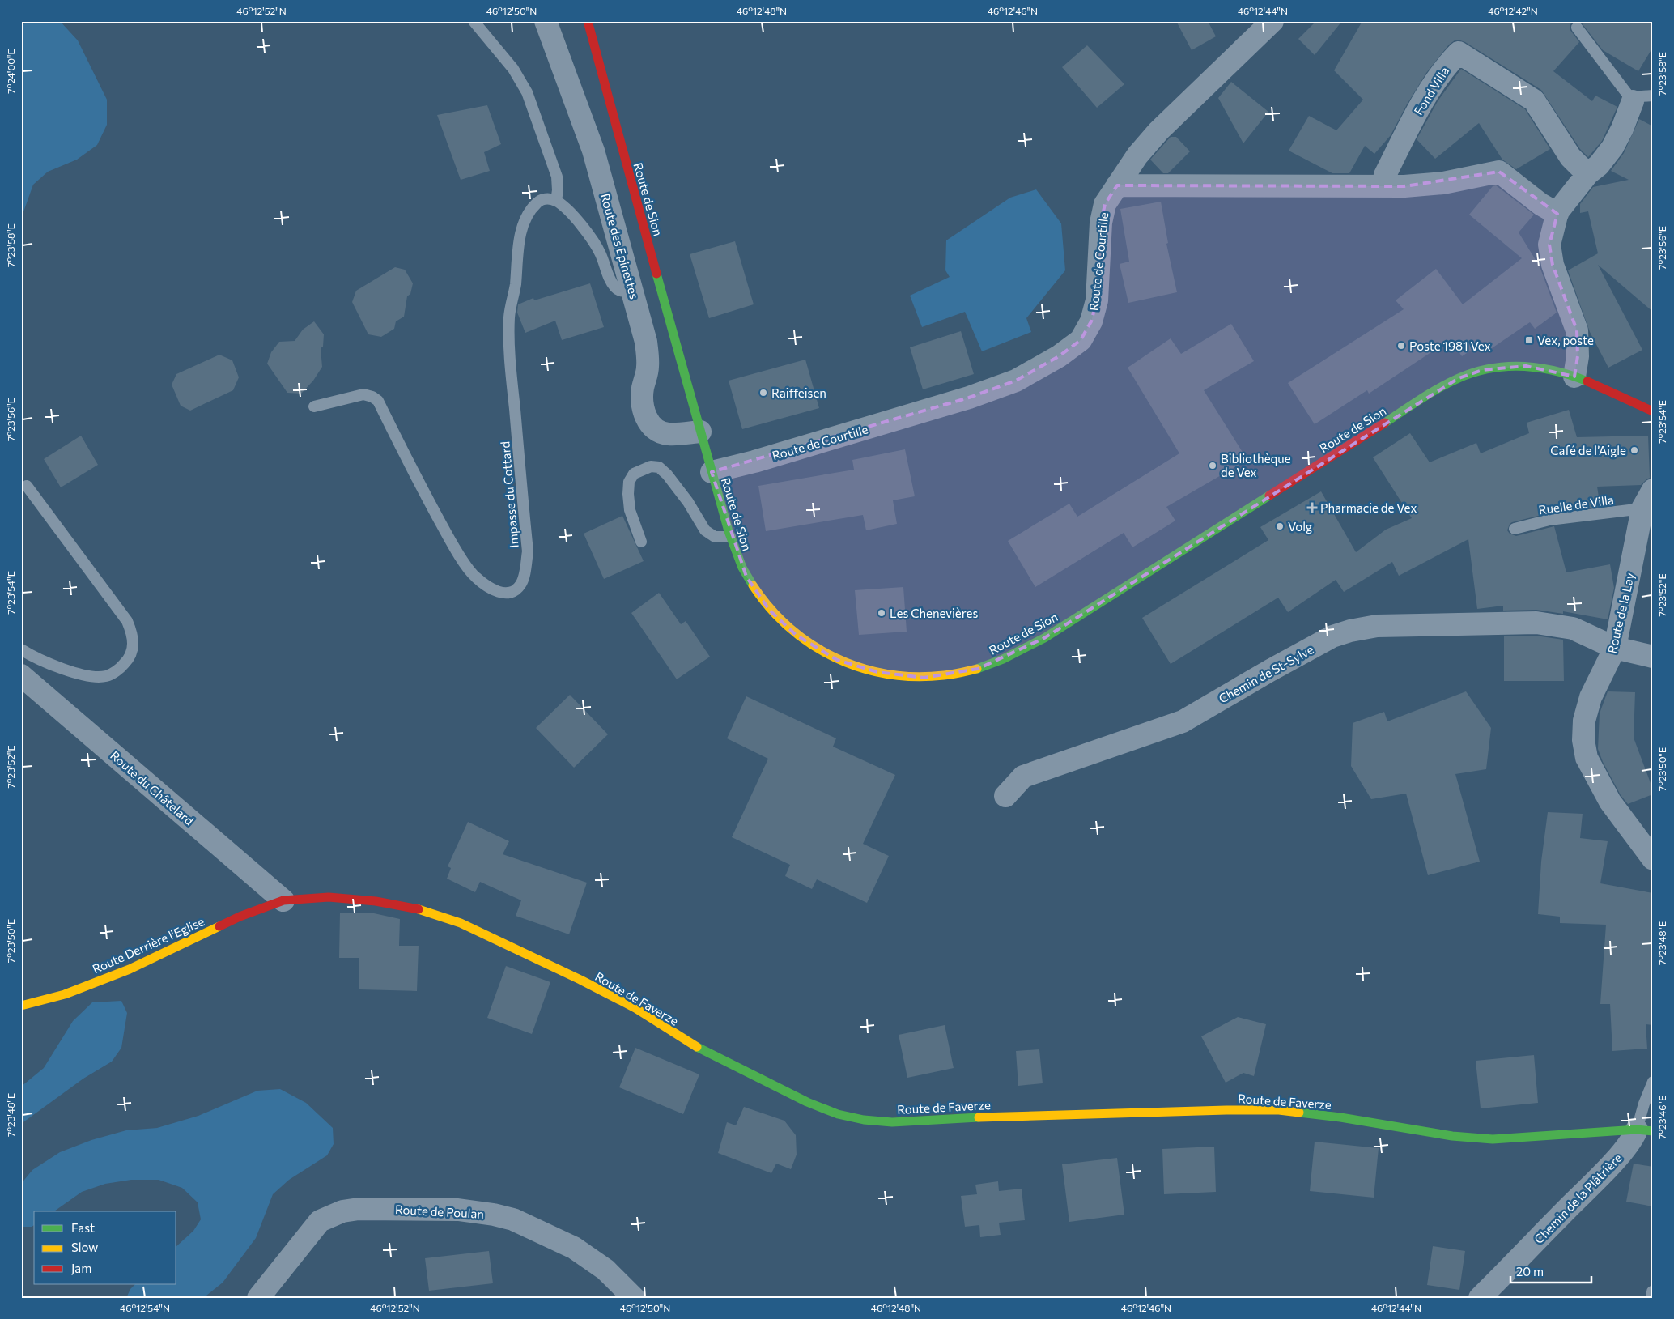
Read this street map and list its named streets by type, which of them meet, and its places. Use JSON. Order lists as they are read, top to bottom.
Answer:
{
  "streets": {
    "street": [
      "Fond Villa",
      "Route de Sion",
      "Route des Epinettes",
      "Route de Courtille",
      "Route de la Lay",
      "Chemin de St-Sylve",
      "Route du Châtelard",
      "Route Derrière l'Eglise",
      "Route de Faverze",
      "Chemin de la Plâtrière",
      "Route de Poulan"
    ],
    "lane": ["Impasse du Cottard", "Ruelle de Villa"]
  },
  "crossings": [
    ["Route de Sion", "Route des Epinettes"],
    ["Route de Sion", "Route de Courtille"],
    ["Ruelle de Villa", "Route de la Lay"],
    ["Route de la Lay", "Chemin de St-Sylve"],
    ["Route du Châtelard", "Route Derrière l'Eglise"],
    ["Route du Châtelard", "Route de Faverze"],
    ["Route Derrière l'Eglise", "Route de Faverze"],
    ["Route de Faverze", "Chemin de la Plâtrière"]
  ],
  "places": {
    "transit": ["Vex, poste"],
    "other": [
      "Poste 1981 Vex",
      "Raiffeisen",
      "Café de l’Aigle",
      "Bibliothèque de Vex",
      "Volg",
      "Les Chenevières"
    ],
    "health": ["Pharmacie de Vex"]
  },
  "legend": ["Fast", "Slow", "Jam"],
  "scale_bar": "20 m",
  "coordinates": [
    "46°12'52\"N",
    "46°12'50\"N",
    "46°12'48\"N",
    "46°12'46\"N",
    "46°12'44\"N",
    "46°12'42\"N",
    "7°24'00\"E",
    "7°23'58\"E",
    "7°23'56\"E",
    "7°23'54\"E",
    "7°23'52\"E",
    "7°23'50\"E",
    "7°23'48\"E",
    "7°23'46\"E",
    "46°12'54\"N"
  ]
}
